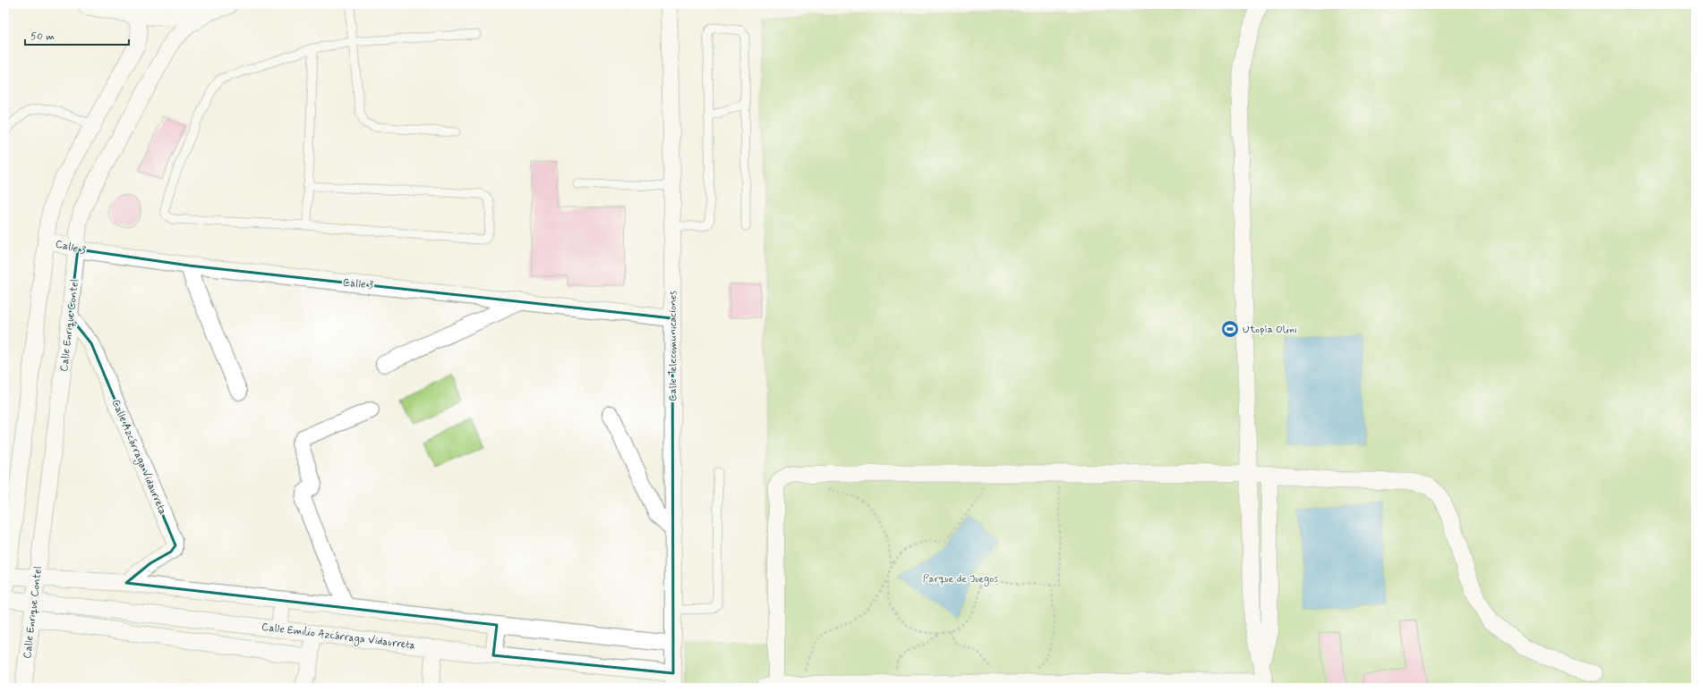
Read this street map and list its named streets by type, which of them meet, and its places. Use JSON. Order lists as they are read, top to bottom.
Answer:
{
  "streets": {
    "street": [
      "Calle 3",
      "Calle Enrique Contel",
      "Calle Telecomunicaciones",
      "Calle Azcárraga Vidaurreta",
      "Calle Emilio Azcárraga Vidaurreta"
    ]
  },
  "crossings": [
    ["Calle 3", "Calle Enrique Contel"],
    ["Calle 3", "Calle Telecomunicaciones"],
    ["Calle Enrique Contel", "Calle Azcárraga Vidaurreta"],
    ["Calle Enrique Contel", "Calle Emilio Azcárraga Vidaurreta"],
    ["Calle Telecomunicaciones", "Calle Emilio Azcárraga Vidaurreta"]
  ],
  "parks": ["Parque de Juegos"],
  "places": {
    "sports": ["Utopía Olini"]
  },
  "scale_bar": "50 m"
}
